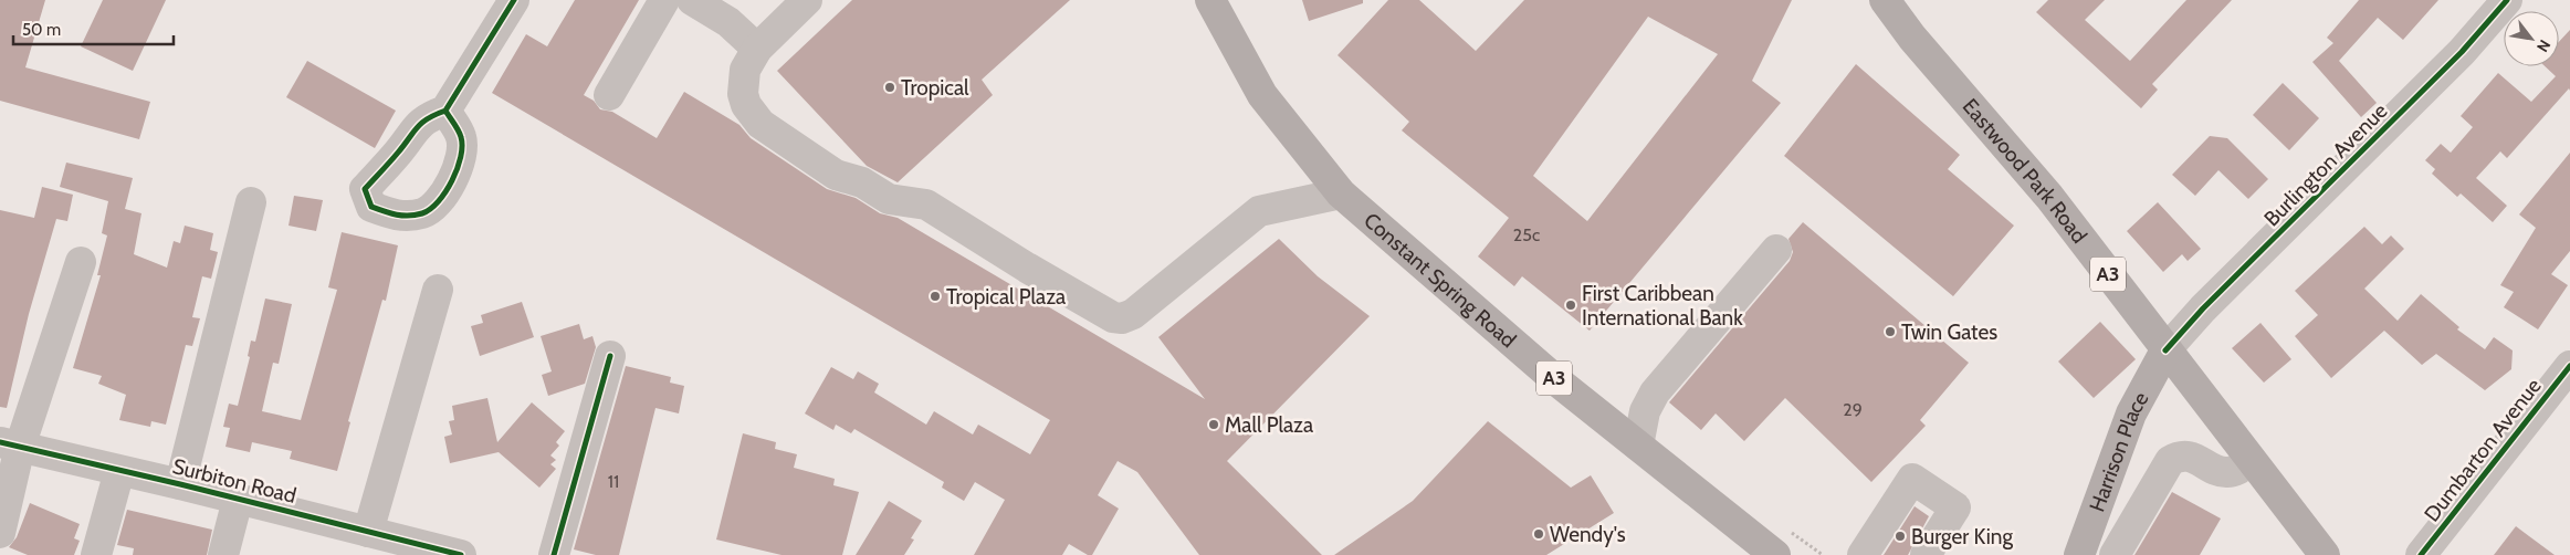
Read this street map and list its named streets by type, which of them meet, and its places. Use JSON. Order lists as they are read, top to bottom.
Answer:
{
  "streets": {
    "main road": [
      "Eastwood Park Road",
      "A3",
      "Constant Spring Road",
      "Harrison Place"
    ],
    "street": ["Burlington Avenue", "Dumbarton Avenue", "Surbiton Road"]
  },
  "crossings": [
    ["Burlington Avenue", "Eastwood Park Road"],
    ["Burlington Avenue", "Harrison Place"],
    ["Eastwood Park Road", "Harrison Place"]
  ],
  "places": [
    "Tropical",
    "Tropical Plaza",
    "First Caribbean International Bank",
    "Twin Gates",
    "Mall Plaza",
    "Wendy's",
    "Burger King"
  ],
  "house_numbers": ["25c", "29", "11"],
  "scale_bar": "50 m",
  "north": "bottom right"
}
